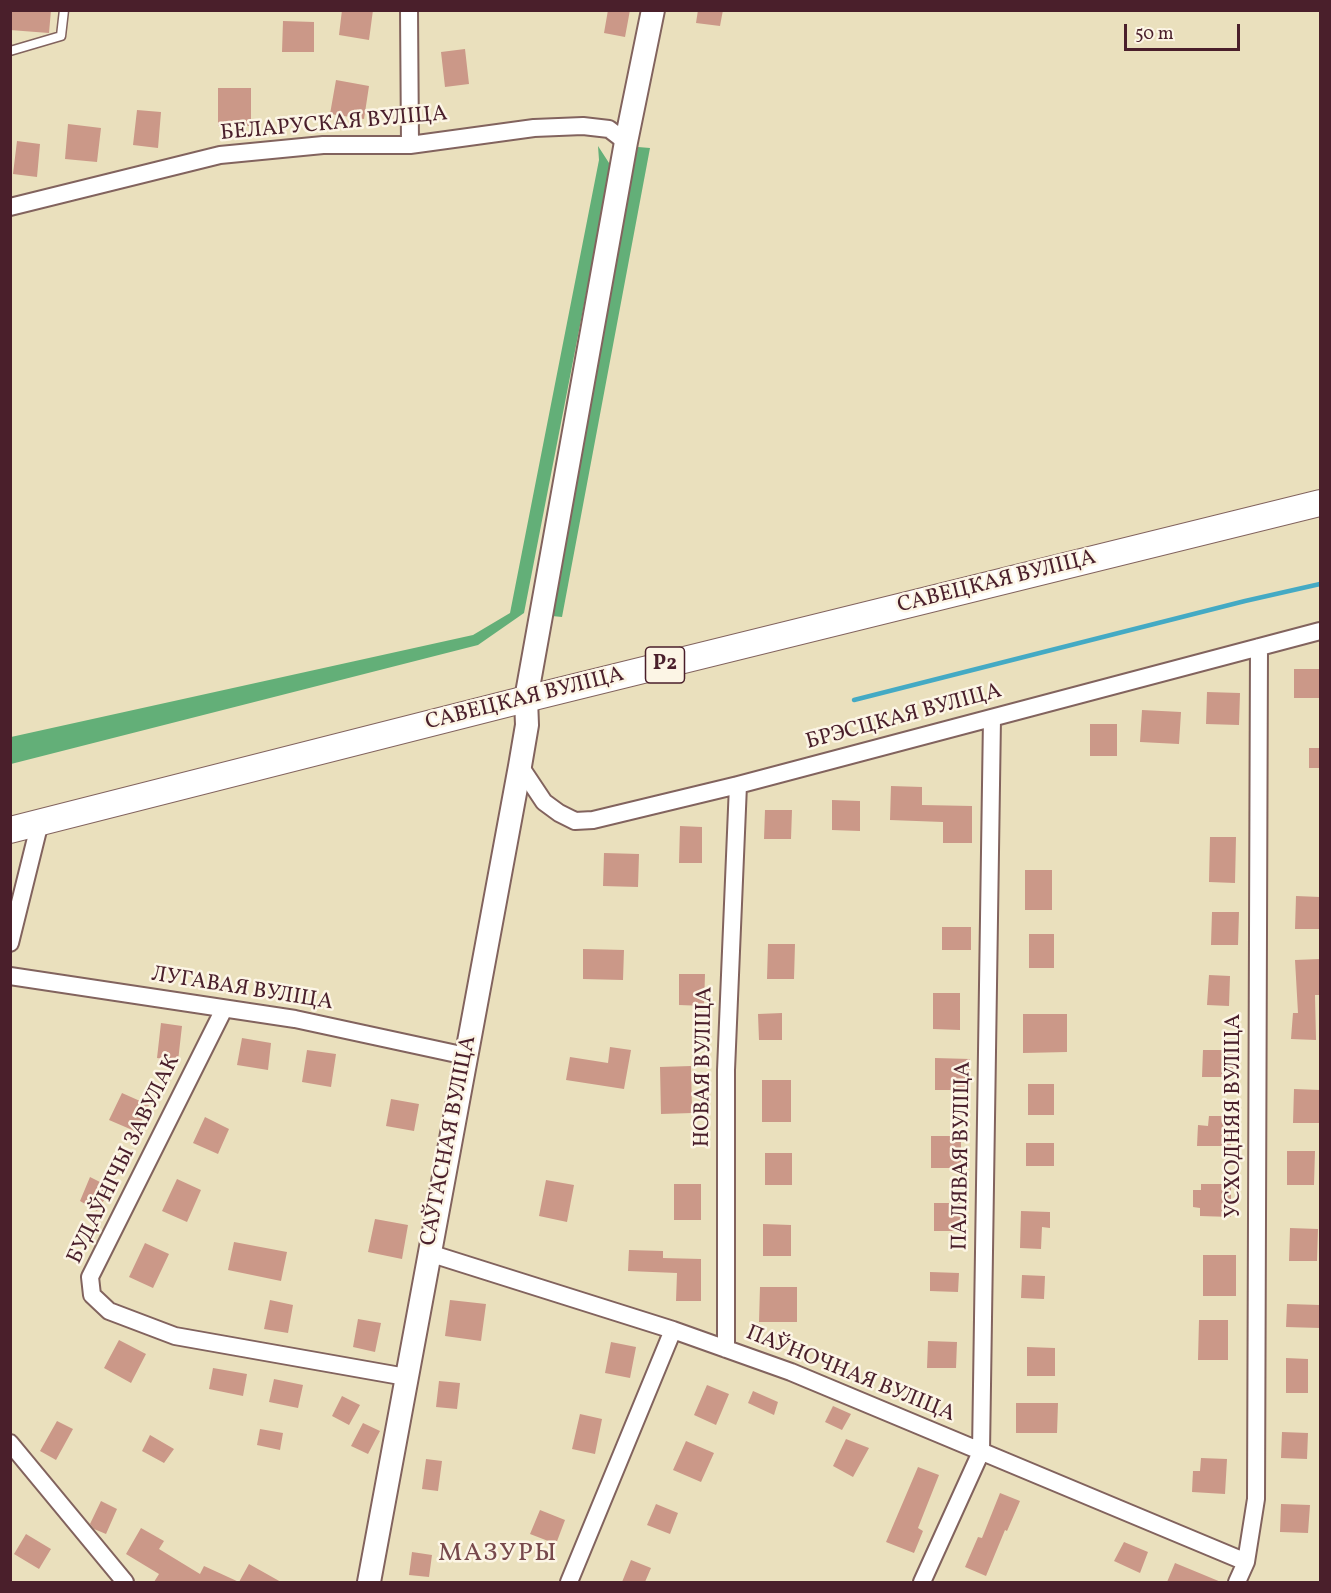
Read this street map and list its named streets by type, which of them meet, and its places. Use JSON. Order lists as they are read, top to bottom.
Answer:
{
  "streets": {
    "main road": ["САВЕЦКАЯ ВУЛІЦА", "Р2"],
    "street": [
      "БЕЛАРУСКАЯ ВУЛІЦА",
      "БРЭСЦКАЯ ВУЛІЦА",
      "ЛУГАВАЯ ВУЛІЦА",
      "НОВАЯ ВУЛІЦА",
      "УСХОДНЯЯ ВУЛІЦА",
      "САЎГАСНАЯ ВУЛІЦА",
      "ПАЛЯВАЯ ВУЛІЦА",
      "БУДАЎНІЧЫ ЗАВУЛАК",
      "ПАЎНОЧНАЯ ВУЛІЦА"
    ]
  },
  "crossings": [
    ["БЕЛАРУСКАЯ ВУЛІЦА", "САЎГАСНАЯ ВУЛІЦА"],
    ["САВЕЦКАЯ ВУЛІЦА", "САЎГАСНАЯ ВУЛІЦА"],
    ["БРЭСЦКАЯ ВУЛІЦА", "НОВАЯ ВУЛІЦА"],
    ["БРЭСЦКАЯ ВУЛІЦА", "УСХОДНЯЯ ВУЛІЦА"],
    ["БРЭСЦКАЯ ВУЛІЦА", "САЎГАСНАЯ ВУЛІЦА"],
    ["БРЭСЦКАЯ ВУЛІЦА", "ПАЛЯВАЯ ВУЛІЦА"],
    ["ЛУГАВАЯ ВУЛІЦА", "САЎГАСНАЯ ВУЛІЦА"],
    ["ЛУГАВАЯ ВУЛІЦА", "БУДАЎНІЧЫ ЗАВУЛАК"],
    ["НОВАЯ ВУЛІЦА", "ПАЎНОЧНАЯ ВУЛІЦА"],
    ["УСХОДНЯЯ ВУЛІЦА", "ПАЎНОЧНАЯ ВУЛІЦА"],
    ["САЎГАСНАЯ ВУЛІЦА", "БУДАЎНІЧЫ ЗАВУЛАК"],
    ["САЎГАСНАЯ ВУЛІЦА", "ПАЎНОЧНАЯ ВУЛІЦА"],
    ["ПАЛЯВАЯ ВУЛІЦА", "ПАЎНОЧНАЯ ВУЛІЦА"]
  ],
  "districts": ["МАЗУРЫ"],
  "scale_bar": "50 m"
}
